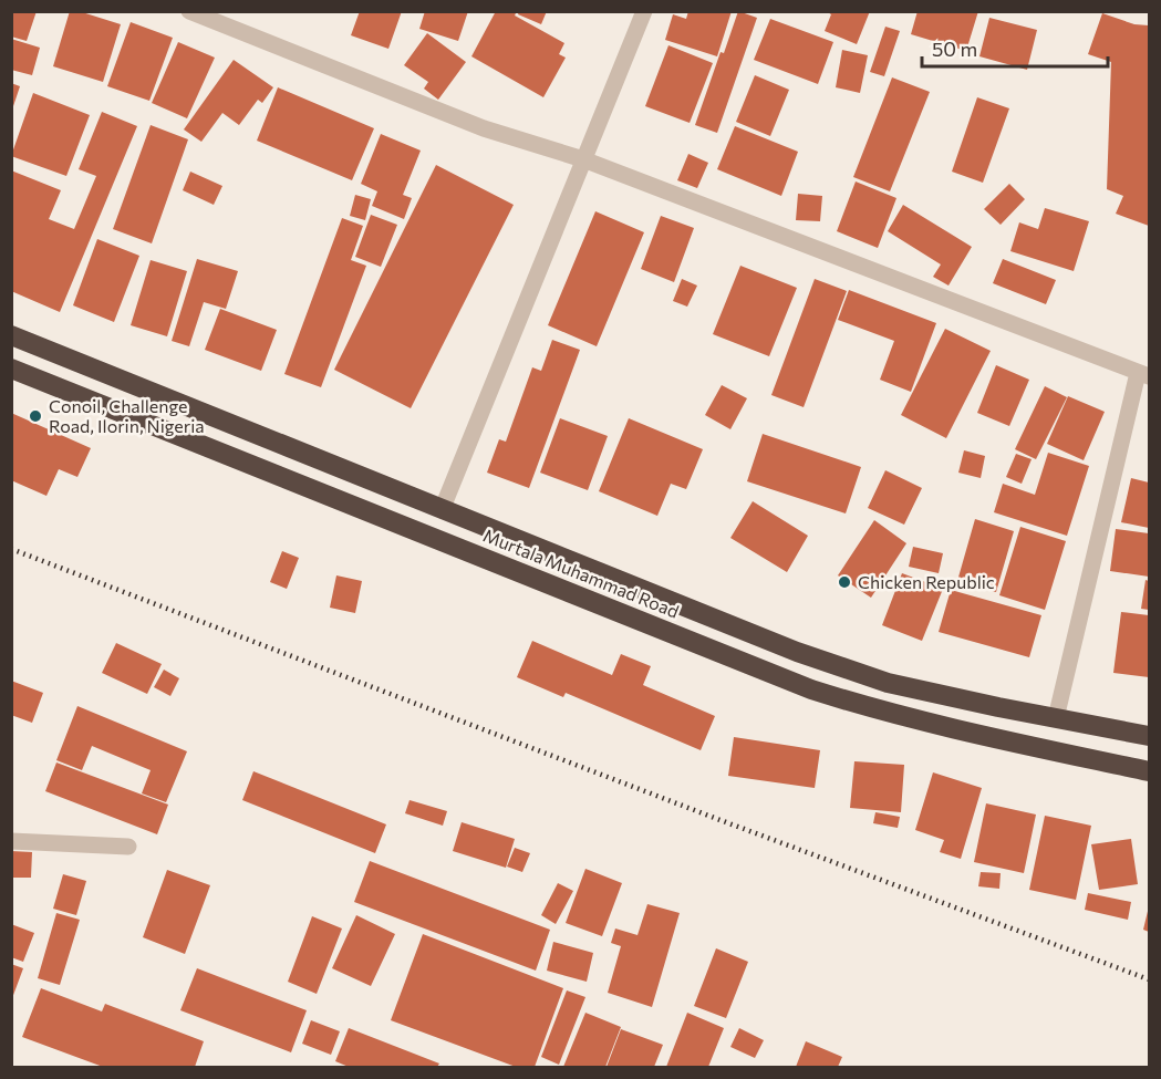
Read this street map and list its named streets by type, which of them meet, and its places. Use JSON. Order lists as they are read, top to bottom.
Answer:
{
  "streets": {
    "highway": ["Murtala Muhammad Road"]
  },
  "places": ["Conoil, Challenge Road, Ilorin, Nigeria", "Chicken Republic"],
  "scale_bar": "50 m"
}
